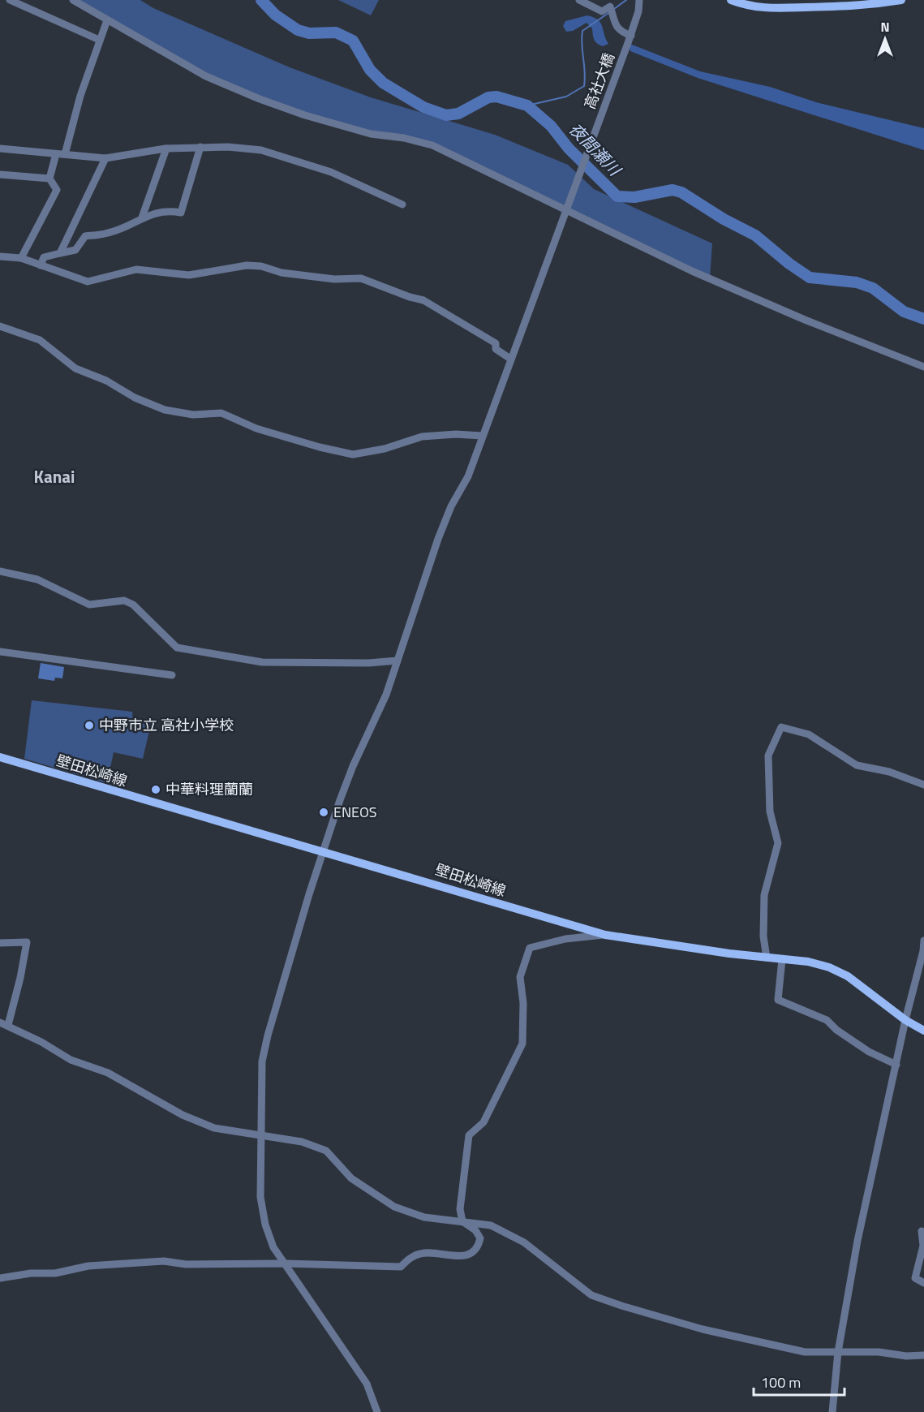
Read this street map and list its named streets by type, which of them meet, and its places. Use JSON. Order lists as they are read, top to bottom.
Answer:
{
  "streets": {
    "main road": ["壁田松崎線"],
    "street": ["高社大橋"]
  },
  "crossings": [
    ["高社大橋", "壁田松崎線"]
  ],
  "districts": ["Kanai"],
  "water": ["夜間瀬川"],
  "places": ["中野市立 高社小学校", "中華料理蘭蘭", "ENEOS"],
  "scale_bar": "100 m",
  "north": "top"
}
